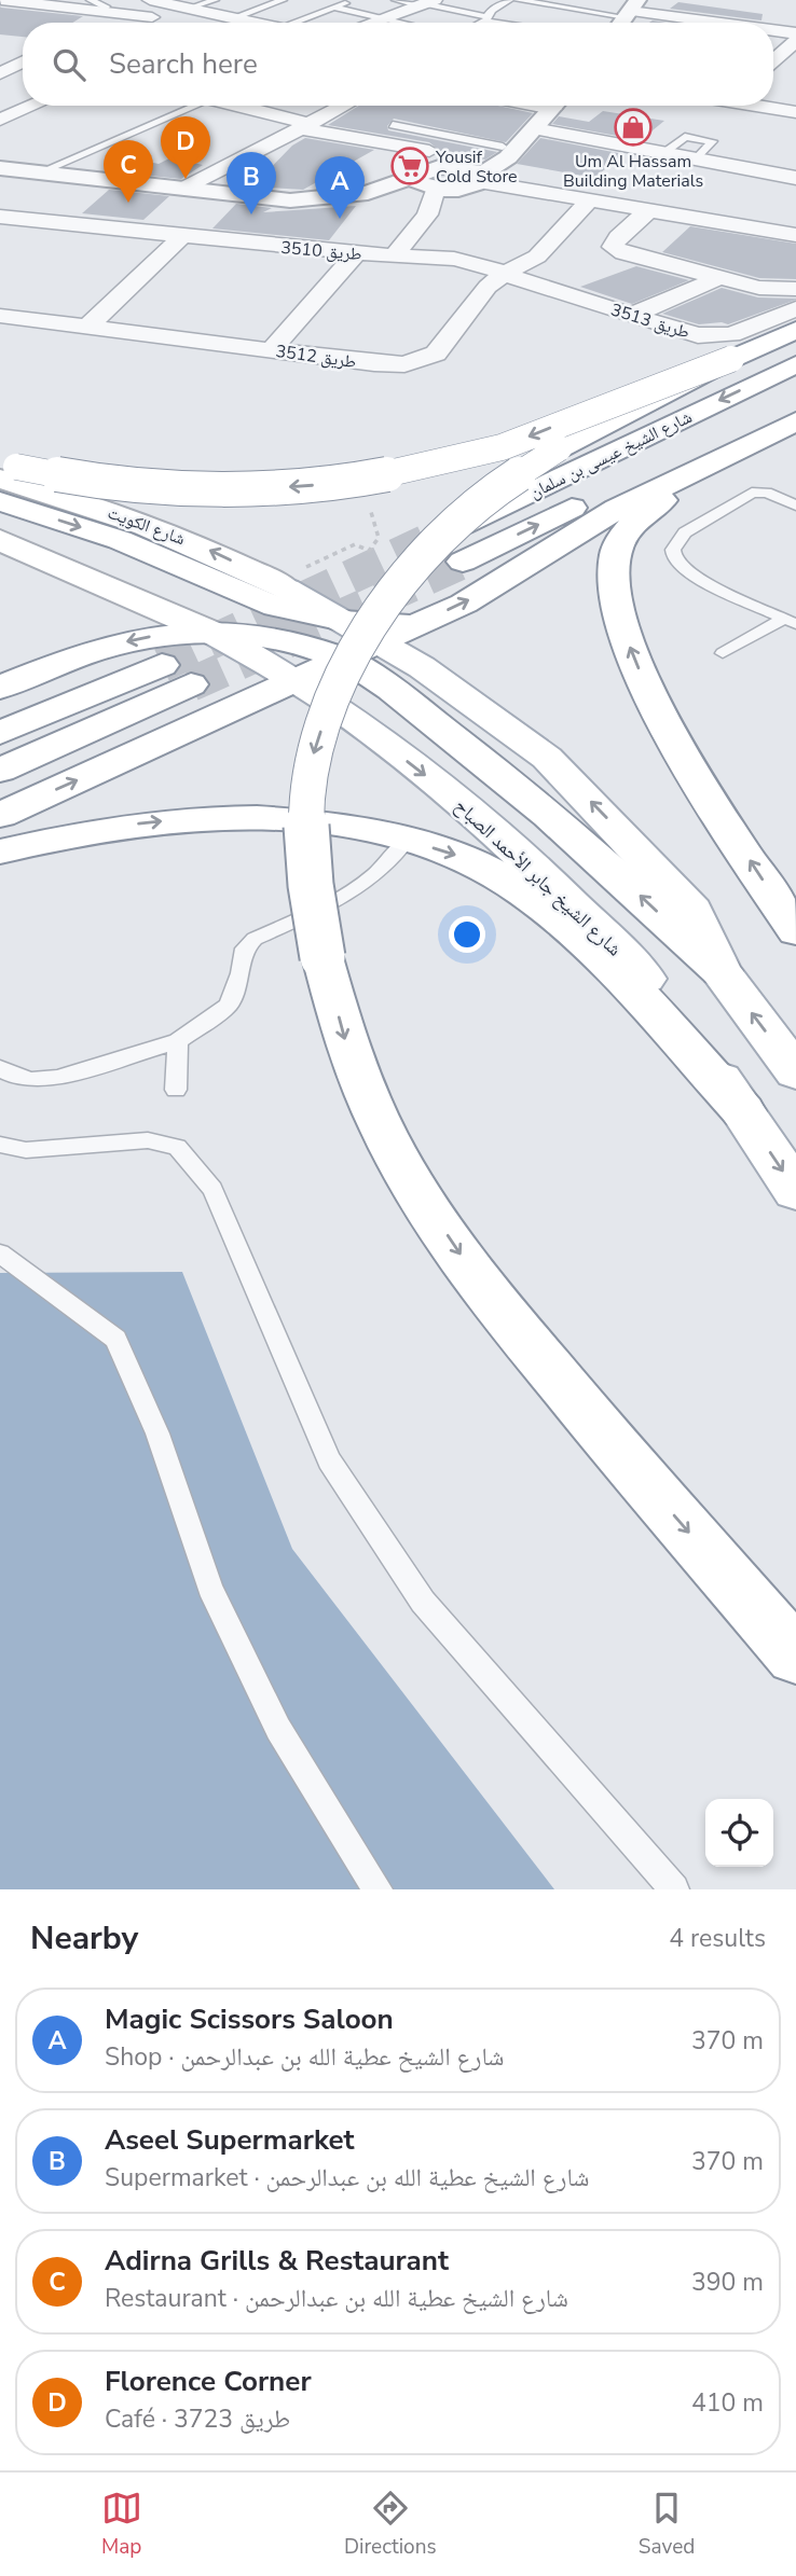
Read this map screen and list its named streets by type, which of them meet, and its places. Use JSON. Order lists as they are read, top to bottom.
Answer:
{
  "streets": {
    "main road": ["شارع الشيخ عيسى بن سلمان", "شارع الكويت", "شارع الشيخ جابر الأحمد الصباح"],
    "street": ["طريق 3510", "طريق 3513", "طريق 3512"]
  },
  "crossings": [
    ["طريق 3510", "طريق 3513"],
    ["طريق 3510", "طريق 3512"],
    ["طريق 3513", "طريق 3512"],
    ["شارع الكويت", "شارع الشيخ جابر الأحمد الصباح"]
  ],
  "places": {
    "shop": ["Um Al Hassam Building Materials"],
    "supermarket": ["Yousif Cold Store"]
  },
  "page": {
    "search": "Search here",
    "pins": [
      "D",
      "C",
      "B",
      "A"
    ],
    "heading": ["Nearby", "4 results"],
    "list": [
      {
        "mark": "A",
        "name": "Magic Scissors Saloon",
        "note": "Shop · شارع الشيخ عطية الله بن عبدالرحمن",
        "value": "370 m"
      },
      {
        "mark": "B",
        "name": "Aseel Supermarket",
        "note": "Supermarket · شارع الشيخ عطية الله بن عبدالرحمن",
        "value": "370 m"
      },
      {
        "mark": "C",
        "name": "Adirna Grills & Restaurant",
        "note": "Restaurant · شارع الشيخ عطية الله بن عبدالرحمن",
        "value": "390 m"
      },
      {
        "mark": "D",
        "name": "Florence Corner",
        "note": "Café · طريق 3723",
        "value": "410 m"
      }
    ],
    "nav": ["Map", "Directions", "Saved"]
  }
}
